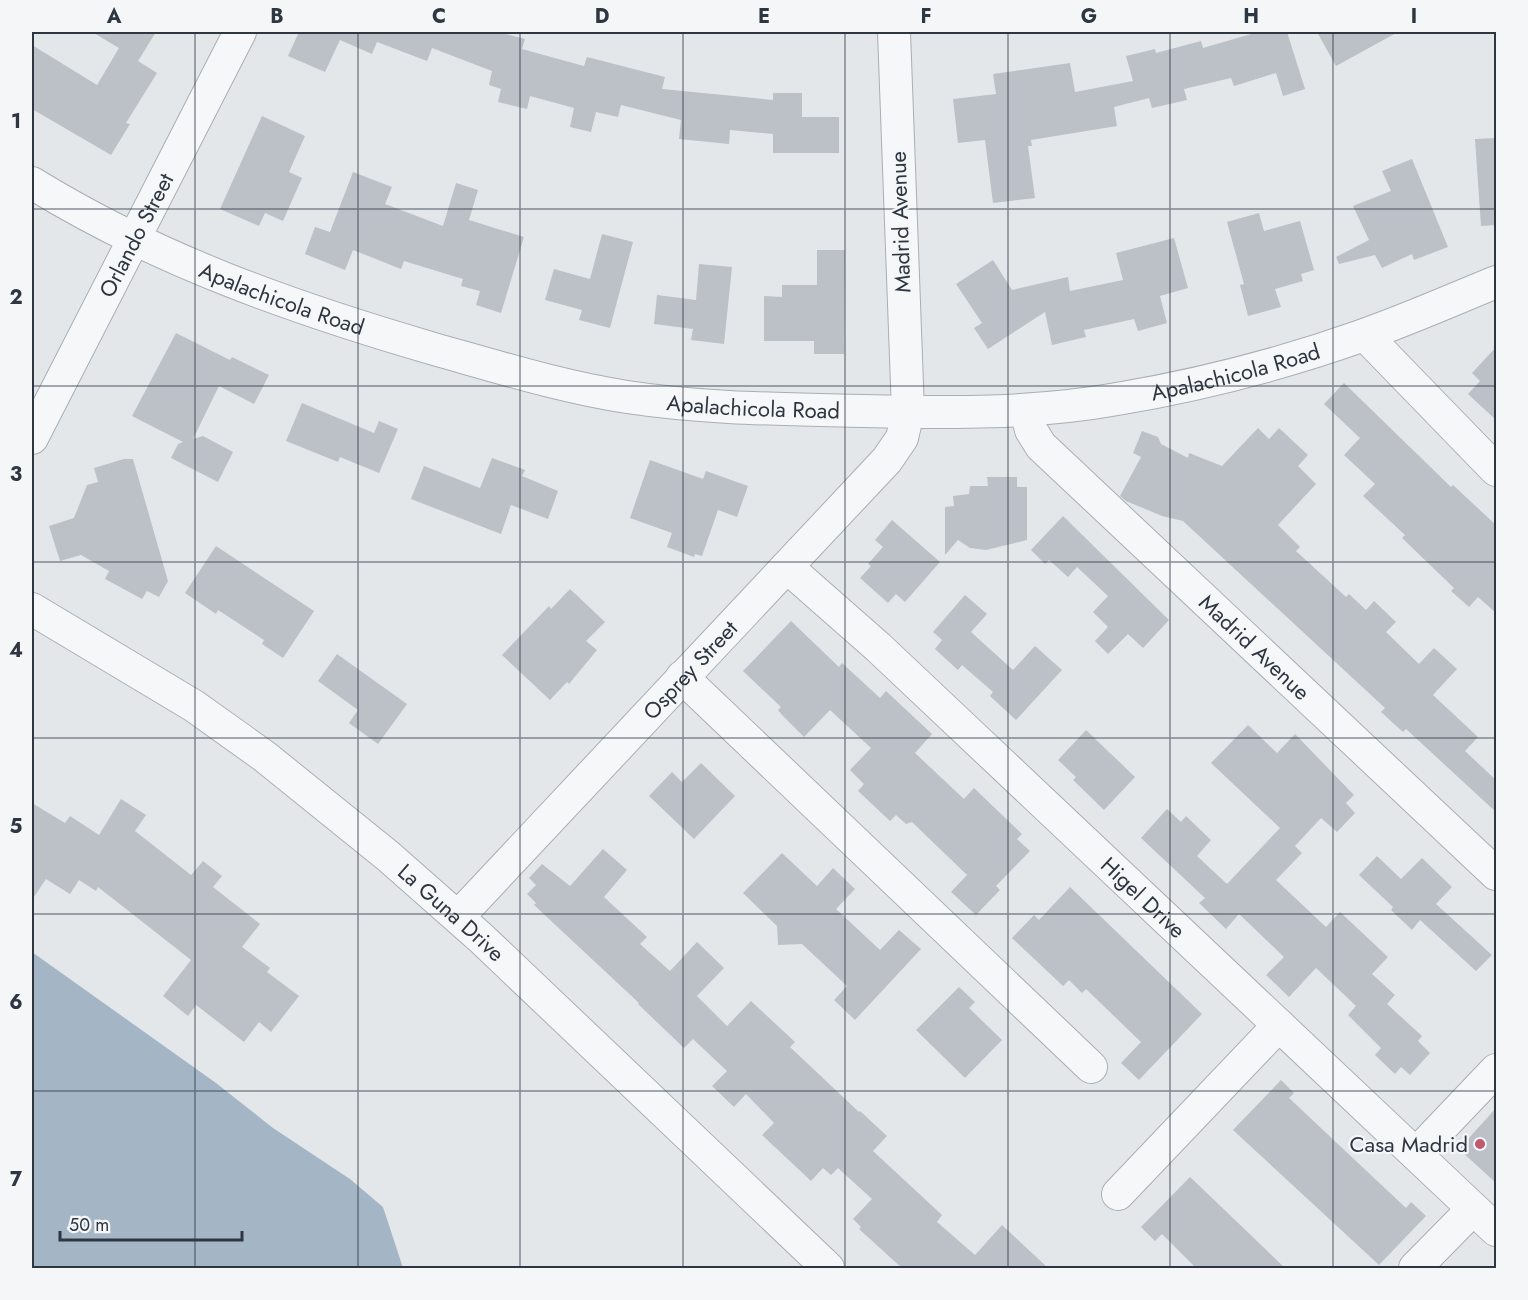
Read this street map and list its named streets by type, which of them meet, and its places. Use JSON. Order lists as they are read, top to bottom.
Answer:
{
  "streets": {
    "street": [
      "Madrid Avenue",
      "Orlando Street",
      "Apalachicola Road",
      "Osprey Street",
      "Higel Drive",
      "La Guna Drive"
    ]
  },
  "crossings": [
    ["Madrid Avenue", "Apalachicola Road"],
    ["Madrid Avenue", "Osprey Street"],
    ["Orlando Street", "Apalachicola Road"],
    ["Apalachicola Road", "Osprey Street"],
    ["Osprey Street", "Higel Drive"],
    ["Osprey Street", "La Guna Drive"]
  ],
  "places": ["Casa Madrid"],
  "scale_bar": "50 m",
  "grid": {
    "columns": [
      "A",
      "B",
      "C",
      "D",
      "E",
      "F",
      "G",
      "H",
      "I"
    ],
    "rows": [
      "1",
      "2",
      "3",
      "4",
      "5",
      "6",
      "7"
    ]
  }
}
